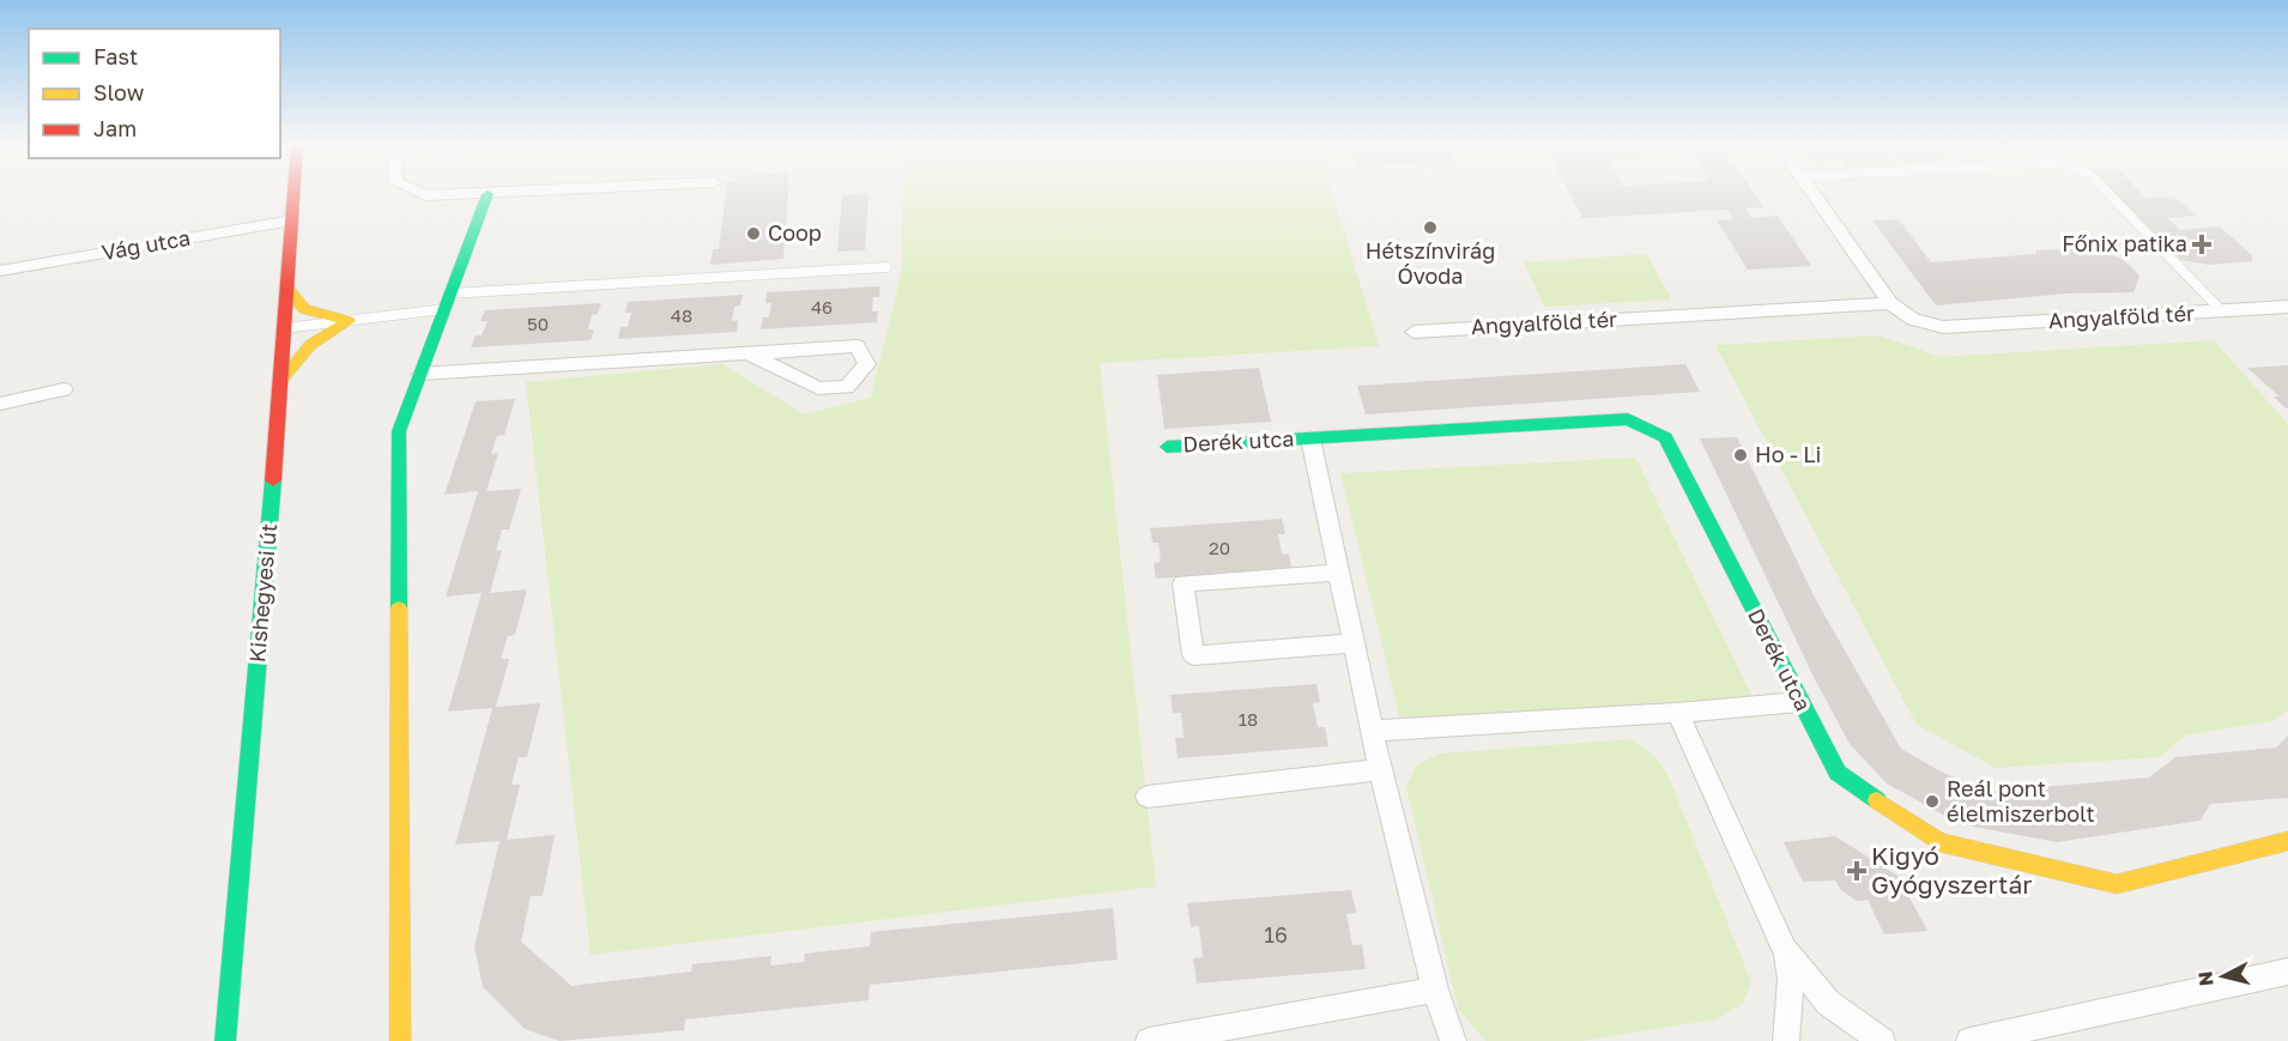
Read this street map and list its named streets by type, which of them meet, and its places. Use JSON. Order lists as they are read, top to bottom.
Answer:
{
  "streets": {
    "street": [
      "Vág utca",
      "Angyalföld tér",
      "Derék utca",
      "Kishegyesi út"
    ]
  },
  "crossings": [
    ["Vág utca", "Kishegyesi út"]
  ],
  "places": {
    "other": [
      "Hétszínvirág Óvoda",
      "Coop",
      "Ho - Li",
      "Reál pont élelmiszerbolt"
    ],
    "health": ["Főnix patika", "Kigyó Gyógyszertár"]
  },
  "house_numbers": [
    "46",
    "48",
    "50",
    "20",
    "18",
    "16"
  ],
  "legend": ["Fast", "Slow", "Jam"],
  "north": "left"
}
